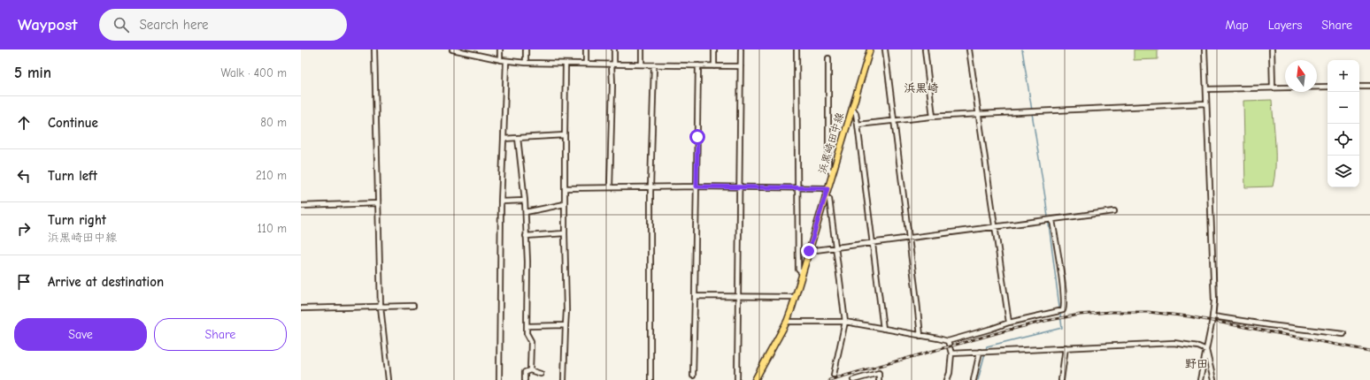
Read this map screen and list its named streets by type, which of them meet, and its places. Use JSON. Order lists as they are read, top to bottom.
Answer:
{
  "streets": {
    "main road": ["浜黒崎田中線"]
  },
  "districts": ["浜黒崎", "野田"],
  "north": "top",
  "page": {
    "header": "Waypost",
    "search": "Search here",
    "nav": ["Map", "Layers", "Share"],
    "heading": ["5 min", "Walk · 400 m"],
    "map_buttons": ["+", "−"],
    "list": [
      ["Continue", "80 m"],
      ["Turn left", "210 m"],
      ["Turn right", "浜黒崎田中線", "110 m"],
      "Arrive at destination"
    ],
    "buttons": ["Save", "Share"]
  }
}
